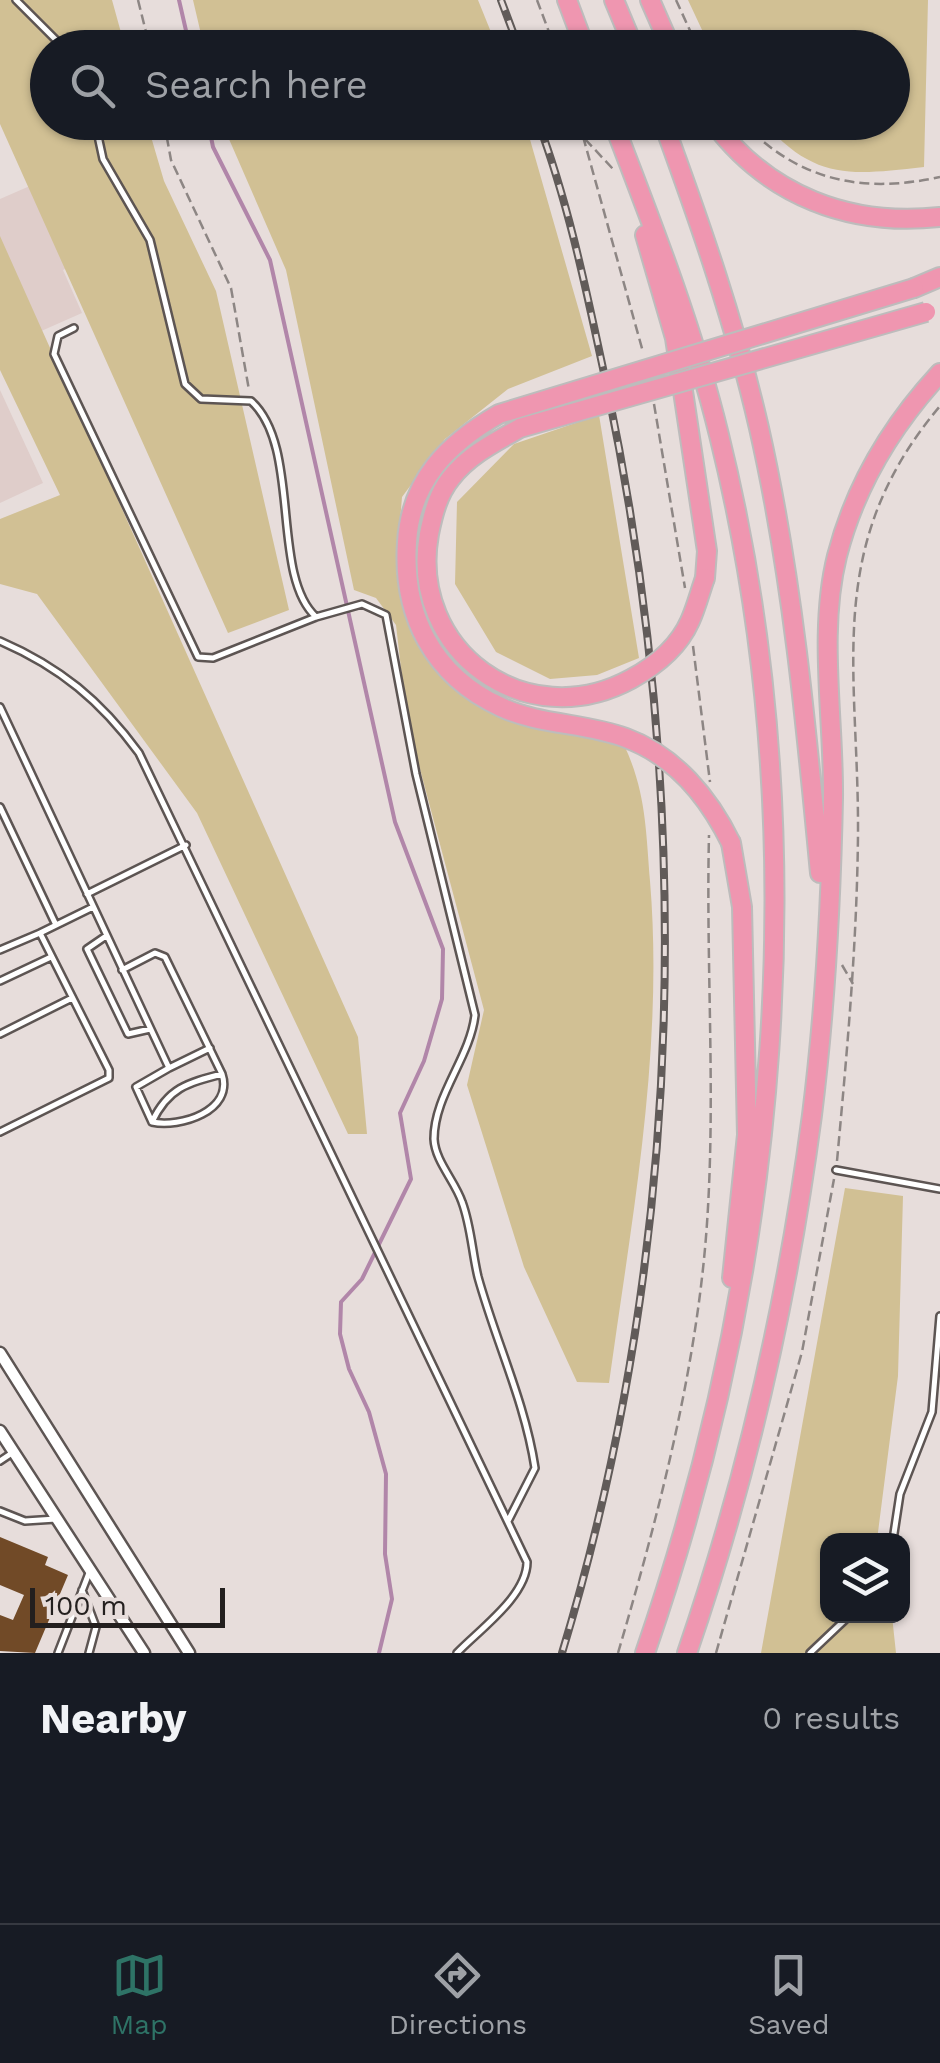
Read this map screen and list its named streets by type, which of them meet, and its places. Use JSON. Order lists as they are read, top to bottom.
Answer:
{
  "scale_bar": "100 m",
  "page": {
    "search": "Search here",
    "scale": "100 m",
    "heading": ["Nearby", "0 results"],
    "nav": ["Map", "Directions", "Saved"]
  }
}
